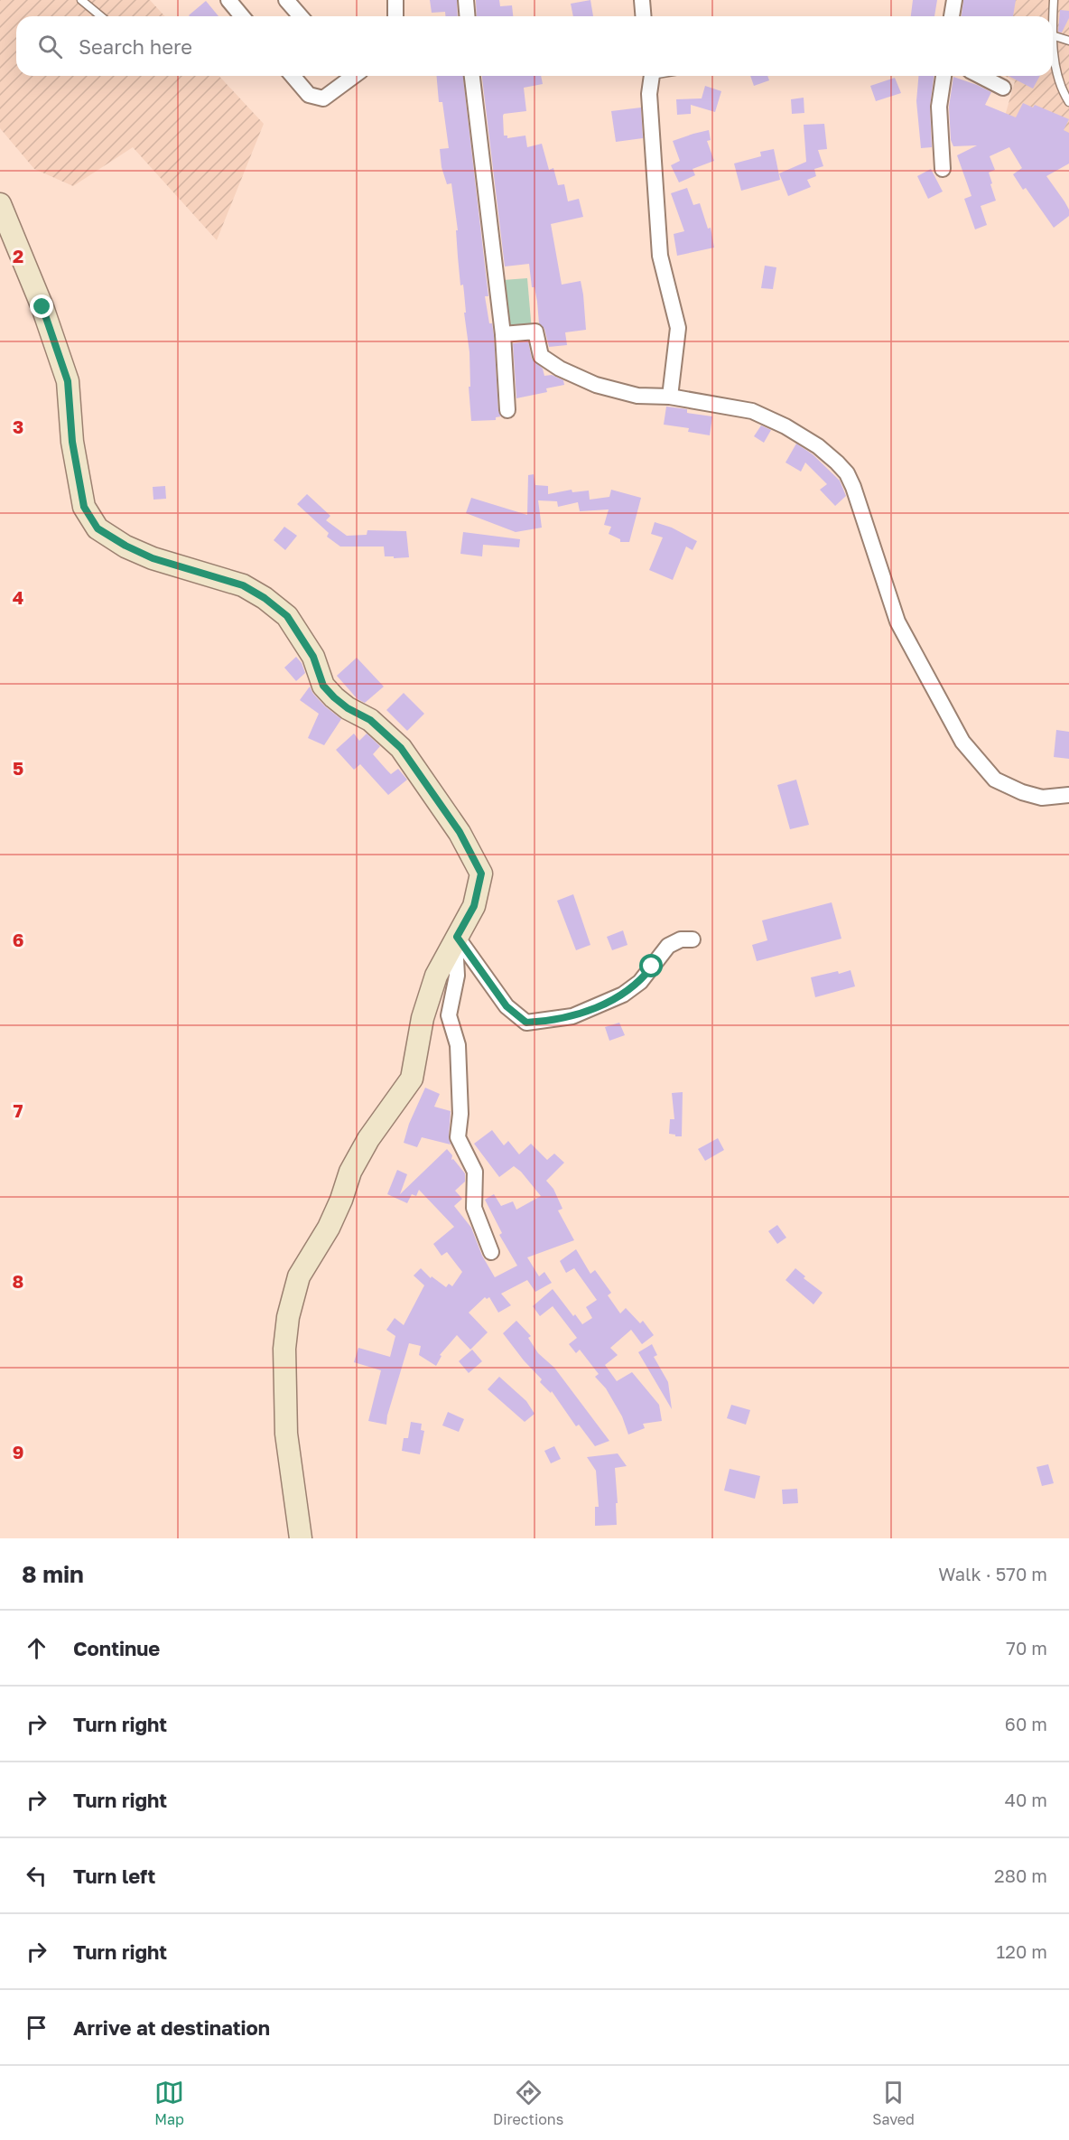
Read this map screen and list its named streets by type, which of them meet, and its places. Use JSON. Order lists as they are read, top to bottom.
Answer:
{
  "page": {
    "search": "Search here",
    "heading": ["8 min", "Walk · 570 m"],
    "list": [
      ["Continue", "70 m"],
      ["Turn right", "60 m"],
      ["Turn right", "40 m"],
      ["Turn left", "280 m"],
      ["Turn right", "120 m"],
      "Arrive at destination"
    ],
    "nav": ["Map", "Directions", "Saved"]
  },
  "grid": {
    "rows": [
      "2",
      "3",
      "4",
      "5",
      "6",
      "7",
      "8",
      "9"
    ]
  }
}
